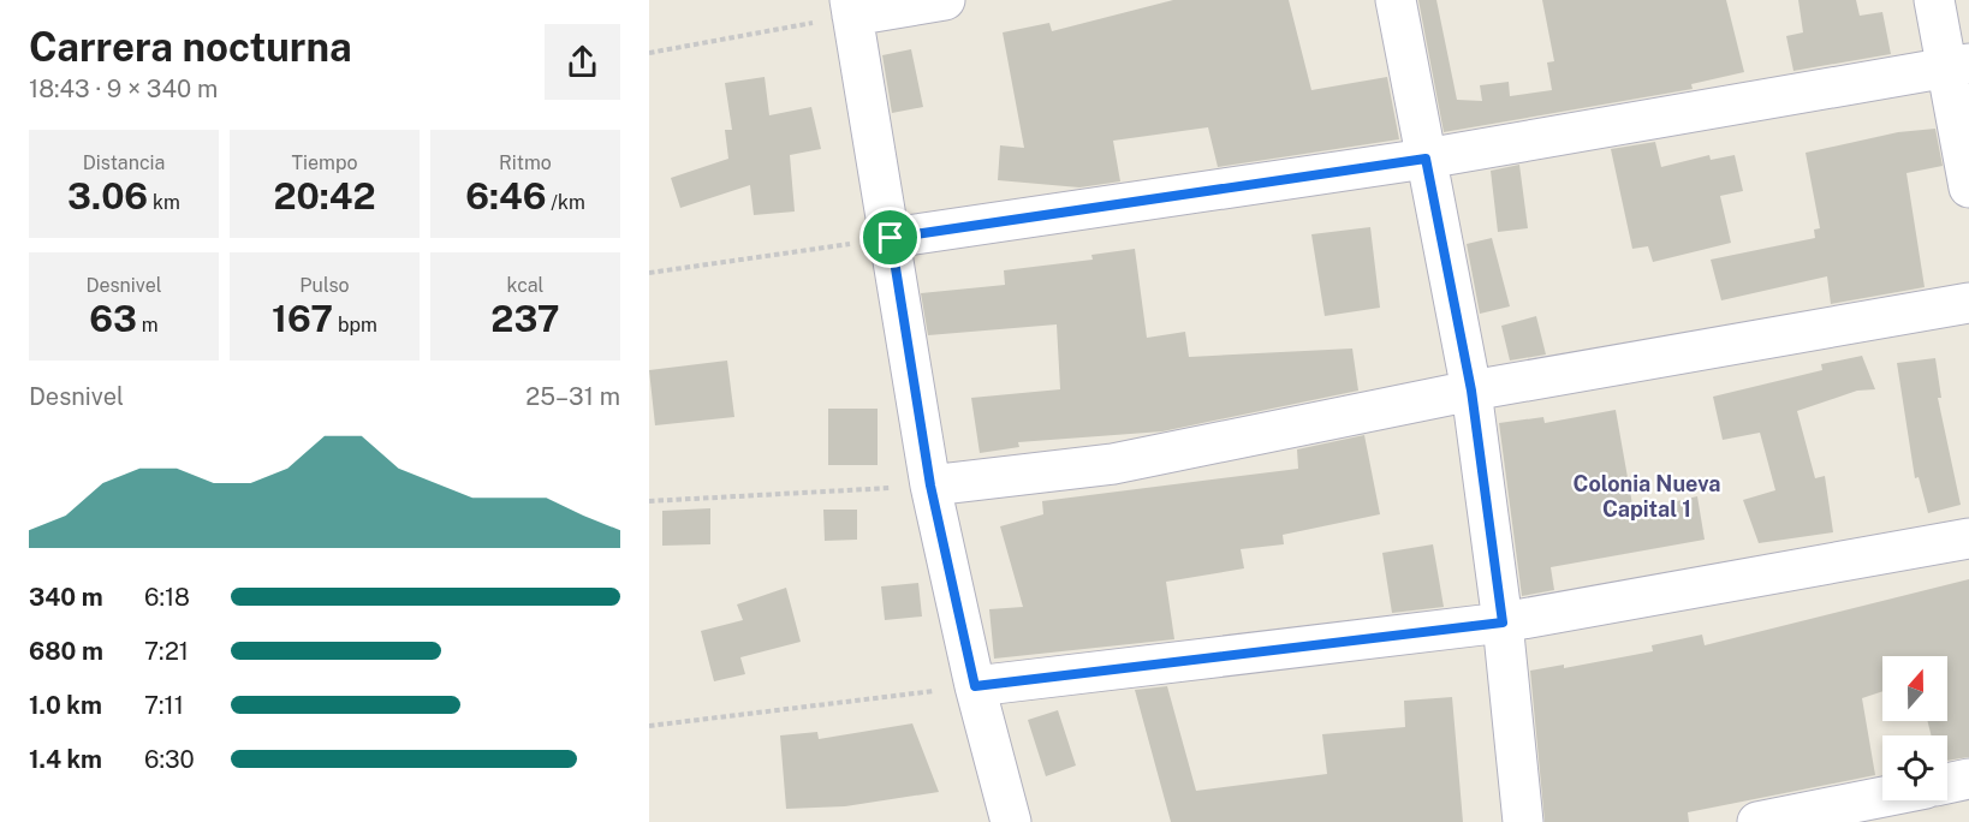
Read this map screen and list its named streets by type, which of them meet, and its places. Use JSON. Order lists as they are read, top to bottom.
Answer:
{
  "districts": ["Colonia Nueva Capital 1"],
  "north": "top",
  "page": {
    "heading": ["Carrera nocturna", "18:43 · 9 × 340 m"],
    "stats": [
      ["Distancia", "3.06 km"],
      ["Tiempo", "20:42"],
      ["Ritmo", "6:46 /km"],
      ["Desnivel", "63 m"],
      ["Pulso", "167 bpm"],
      ["kcal", "237"]
    ],
    "chart": ["Desnivel", "25–31 m"],
    "list": [
      {
        "name": "340 m",
        "note": "6:18"
      },
      {
        "name": "680 m",
        "note": "7:21"
      },
      {
        "name": "1.0 km",
        "note": "7:11"
      },
      {
        "name": "1.4 km",
        "note": "6:30"
      }
    ]
  }
}
